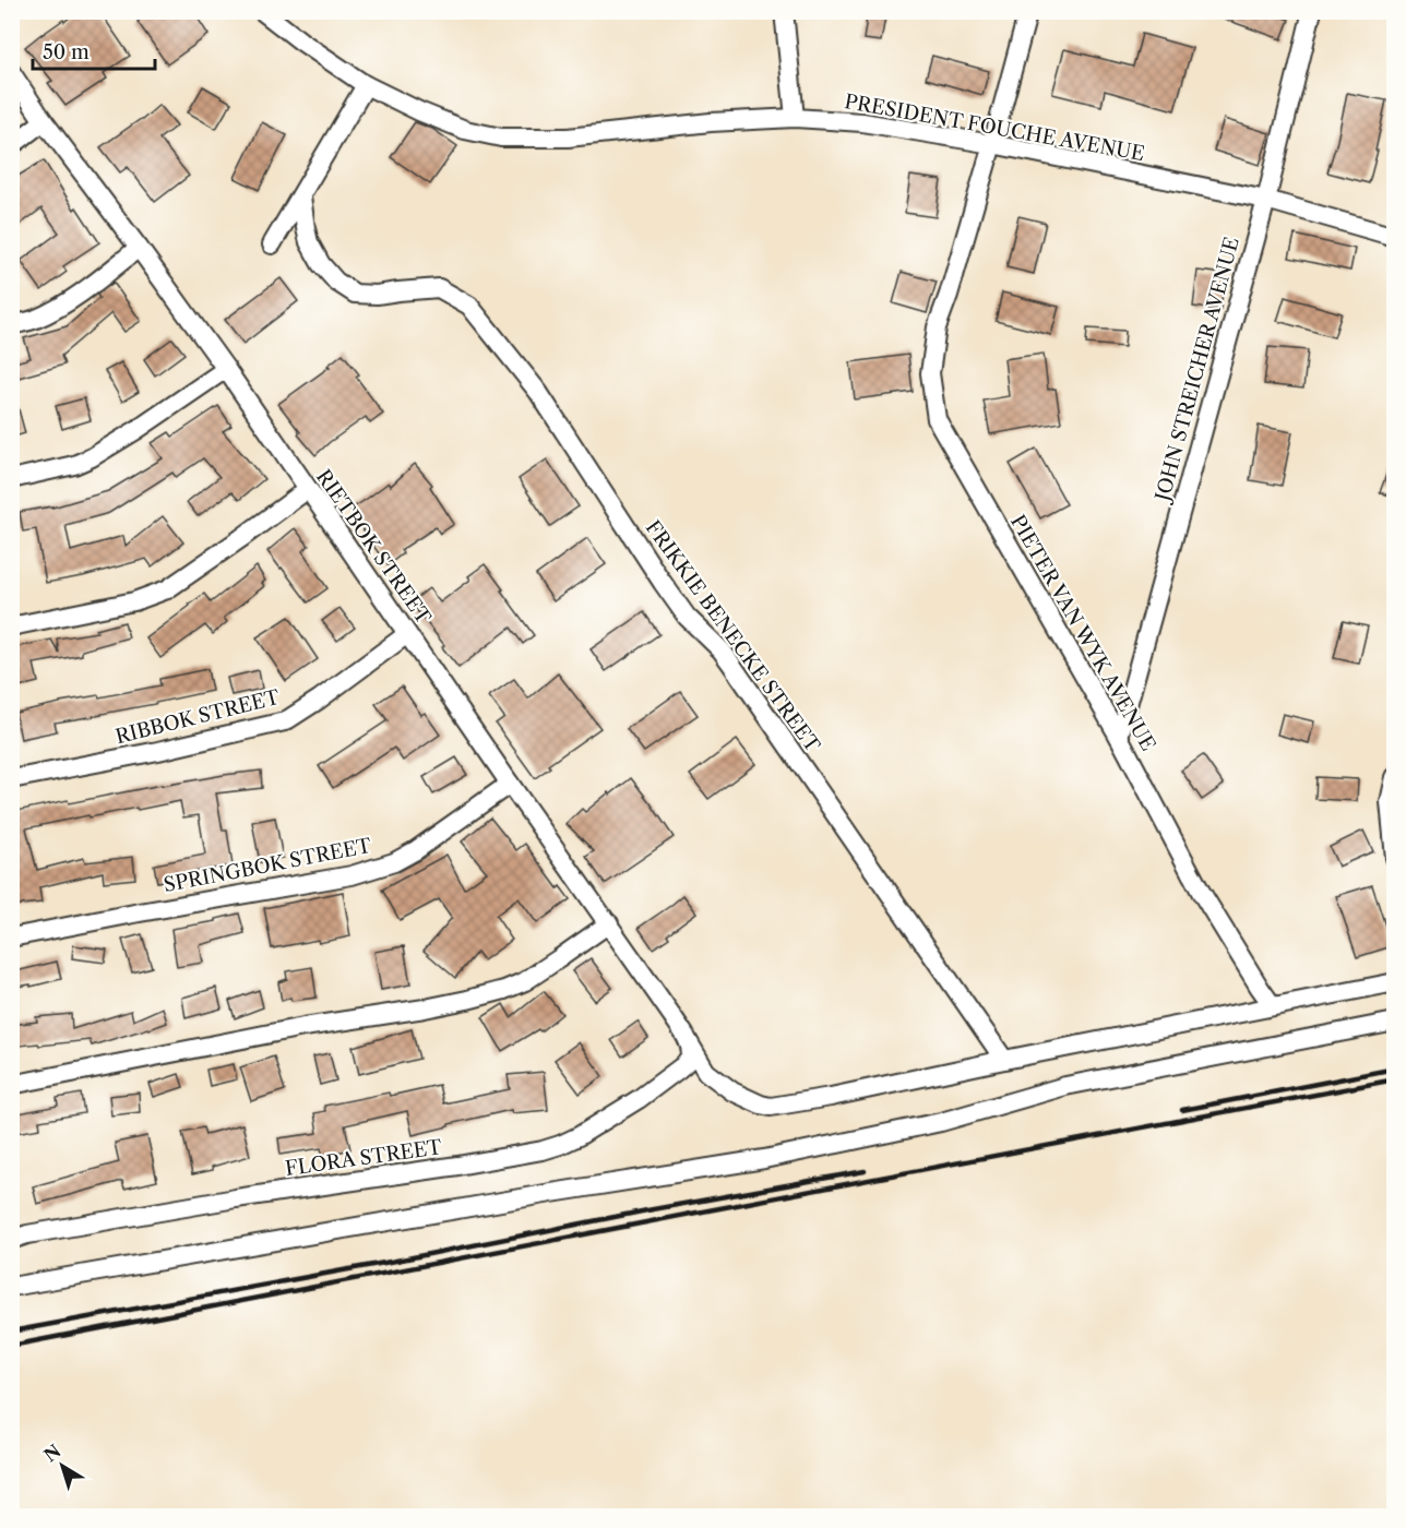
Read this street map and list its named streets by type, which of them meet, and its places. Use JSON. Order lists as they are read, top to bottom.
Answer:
{
  "streets": {
    "street": [
      "PRESIDENT FOUCHE AVENUE",
      "JOHN STREICHER AVENUE",
      "RIETBOK STREET",
      "PIETER VAN WYK AVENUE",
      "FRIKKIE BENECKE STREET",
      "RIBBOK STREET",
      "SPRINGBOK STREET",
      "FLORA STREET"
    ]
  },
  "crossings": [
    ["PRESIDENT FOUCHE AVENUE", "JOHN STREICHER AVENUE"],
    ["PRESIDENT FOUCHE AVENUE", "PIETER VAN WYK AVENUE"],
    ["JOHN STREICHER AVENUE", "PIETER VAN WYK AVENUE"],
    ["RIETBOK STREET", "PIETER VAN WYK AVENUE"],
    ["RIETBOK STREET", "FRIKKIE BENECKE STREET"],
    ["RIETBOK STREET", "RIBBOK STREET"],
    ["RIETBOK STREET", "SPRINGBOK STREET"],
    ["RIETBOK STREET", "FLORA STREET"]
  ],
  "scale_bar": "50 m",
  "north": "top left"
}
